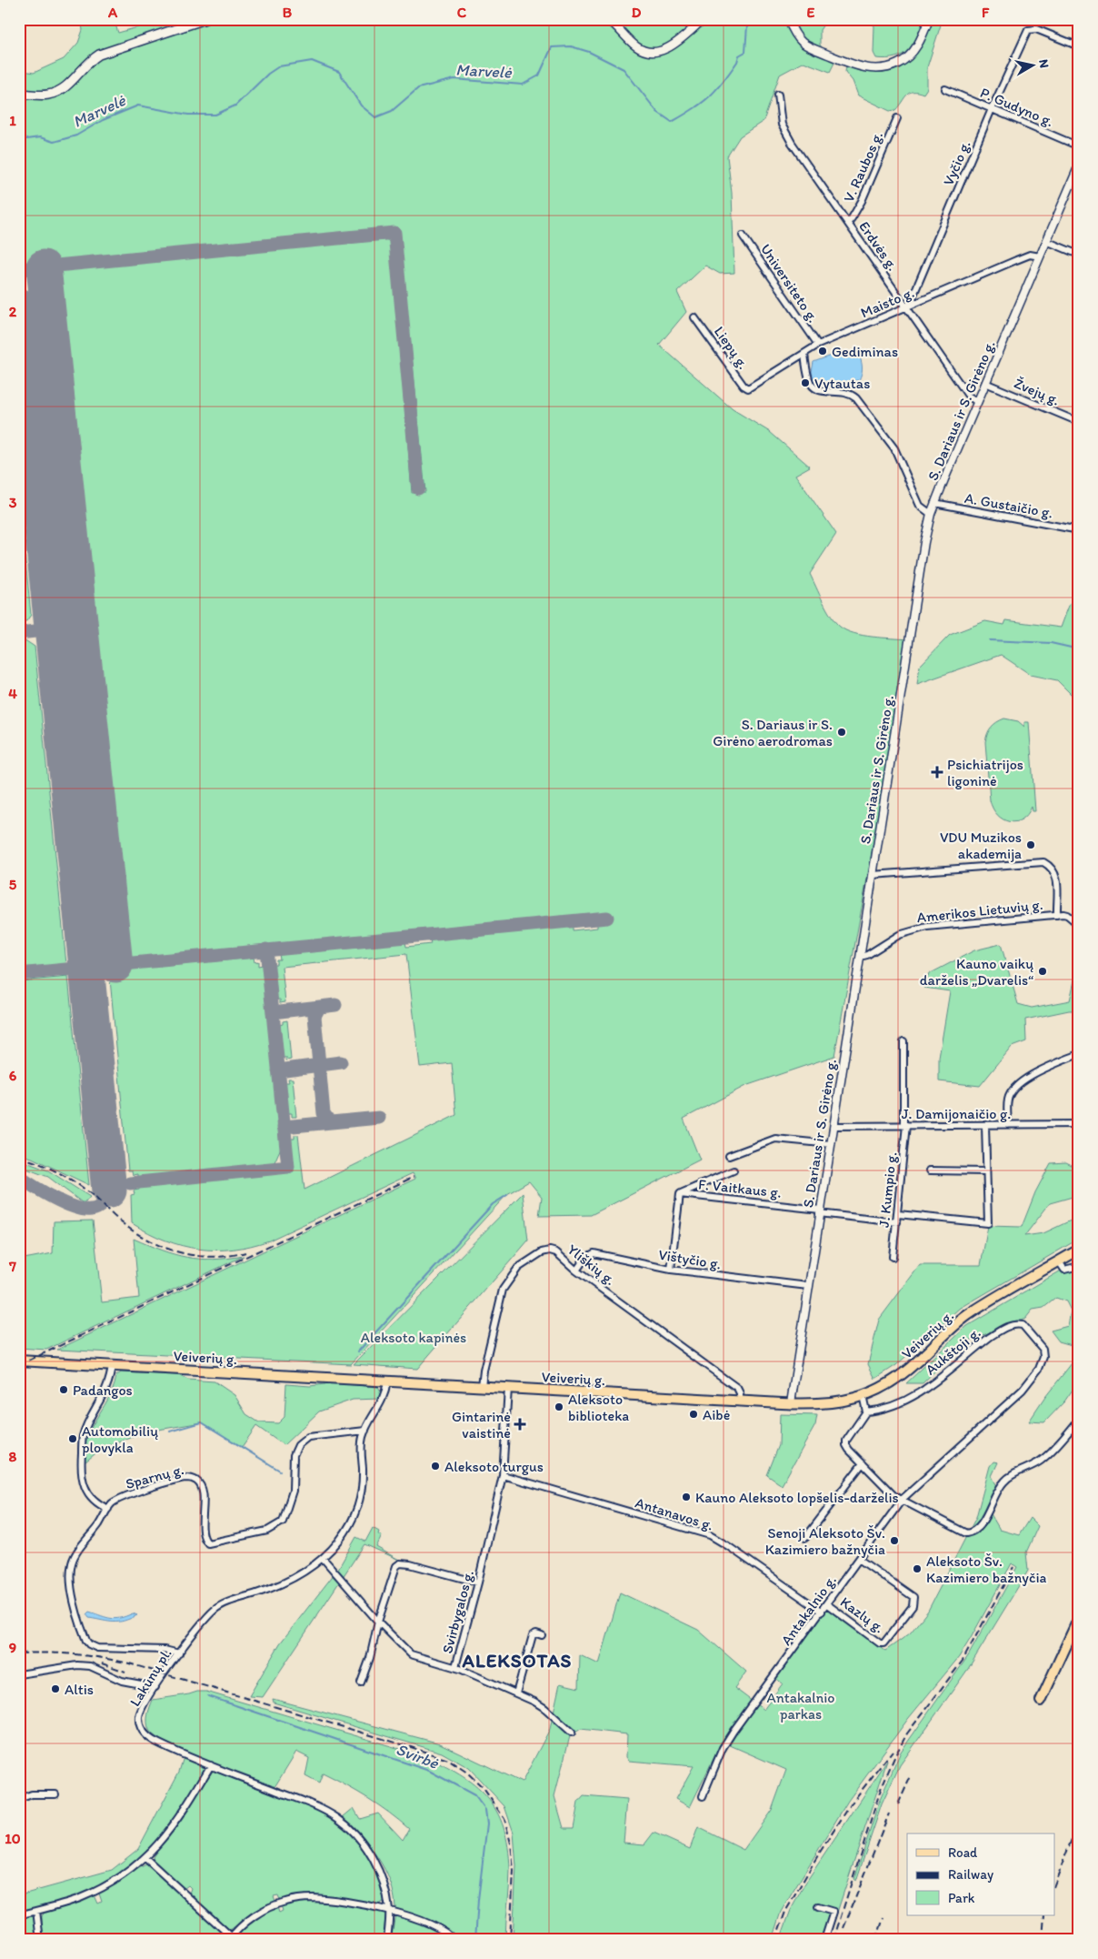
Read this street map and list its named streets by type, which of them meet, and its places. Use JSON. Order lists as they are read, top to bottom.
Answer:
{
  "streets": {
    "main road": ["Veiverių g."],
    "street": [
      "P. Gudyno g.",
      "Vyčio g.",
      "V. Raubos g.",
      "Erdvės g.",
      "Universiteto g.",
      "Maisto g.",
      "Liepų g.",
      "Žvejų g.",
      "S. Dariaus ir S. Girėno g.",
      "A. Gustaičio g.",
      "Amerikos Lietuvių g.",
      "J. Damijonaičio g.",
      "F. Vaitkaus g.",
      "J. Kumpio g.",
      "Vištyčio g.",
      "Yliškių g.",
      "Aukštoji g.",
      "Sparnų g.",
      "Antanavos g.",
      "Antakalnio g.",
      "Svirbygalos g.",
      "Kazlų g.",
      "Lakūnų pl."
    ]
  },
  "crossings": [
    ["P. Gudyno g.", "Vyčio g."],
    ["Vyčio g.", "Erdvės g."],
    ["Vyčio g.", "Maisto g."],
    ["V. Raubos g.", "Erdvės g."],
    ["Erdvės g.", "Maisto g."],
    ["Erdvės g.", "S. Dariaus ir S. Girėno g."],
    ["Universiteto g.", "Maisto g."],
    ["Maisto g.", "Liepų g."],
    ["Maisto g.", "S. Dariaus ir S. Girėno g."],
    ["Žvejų g.", "S. Dariaus ir S. Girėno g."],
    ["S. Dariaus ir S. Girėno g.", "A. Gustaičio g."],
    ["S. Dariaus ir S. Girėno g.", "Amerikos Lietuvių g."],
    ["S. Dariaus ir S. Girėno g.", "J. Damijonaičio g."],
    ["S. Dariaus ir S. Girėno g.", "F. Vaitkaus g."],
    ["S. Dariaus ir S. Girėno g.", "Vištyčio g."],
    ["S. Dariaus ir S. Girėno g.", "Veiverių g."],
    ["J. Damijonaičio g.", "J. Kumpio g."],
    ["F. Vaitkaus g.", "J. Kumpio g."],
    ["F. Vaitkaus g.", "Vištyčio g."],
    ["Vištyčio g.", "Yliškių g."],
    ["Yliškių g.", "Veiverių g."],
    ["Veiverių g.", "Svirbygalos g."],
    ["Veiverių g.", "Lakūnų pl."],
    ["Aukštoji g.", "Antakalnio g."],
    ["Sparnų g.", "Lakūnų pl."],
    ["Antanavos g.", "Antakalnio g."],
    ["Antanavos g.", "Svirbygalos g."],
    ["Antakalnio g.", "Kazlų g."],
    ["Svirbygalos g.", "Lakūnų pl."]
  ],
  "districts": ["ALEKSOTAS"],
  "water": ["Marvelė", "Svirbė"],
  "parks": ["Aleksoto kapinės", "Antakalnio parkas"],
  "places": {
    "other": [
      "Gediminas",
      "Vytautas",
      "S. Dariaus ir S. Girėno aerodromas",
      "VDU Muzikos akademija",
      "Kauno vaikų darželis „Dvarelis“",
      "Padangos",
      "Aleksoto biblioteka",
      "Aibė",
      "Automobilių plovykla",
      "Aleksoto turgus",
      "Kauno Aleksoto lopšelis-darželis",
      "Senoji Aleksoto Šv. Kazimiero bažnyčia",
      "Aleksoto Šv. Kazimiero bažnyčia",
      "Altis"
    ],
    "health": ["Psichiatrijos ligoninė", "Gintarinė vaistinė"]
  },
  "legend": ["Road", "Railway", "Park"],
  "north": "right",
  "grid": {
    "columns": [
      "A",
      "B",
      "C",
      "D",
      "E",
      "F"
    ],
    "rows": [
      "1",
      "2",
      "3",
      "4",
      "5",
      "6",
      "7",
      "8",
      "9",
      "10"
    ]
  }
}
